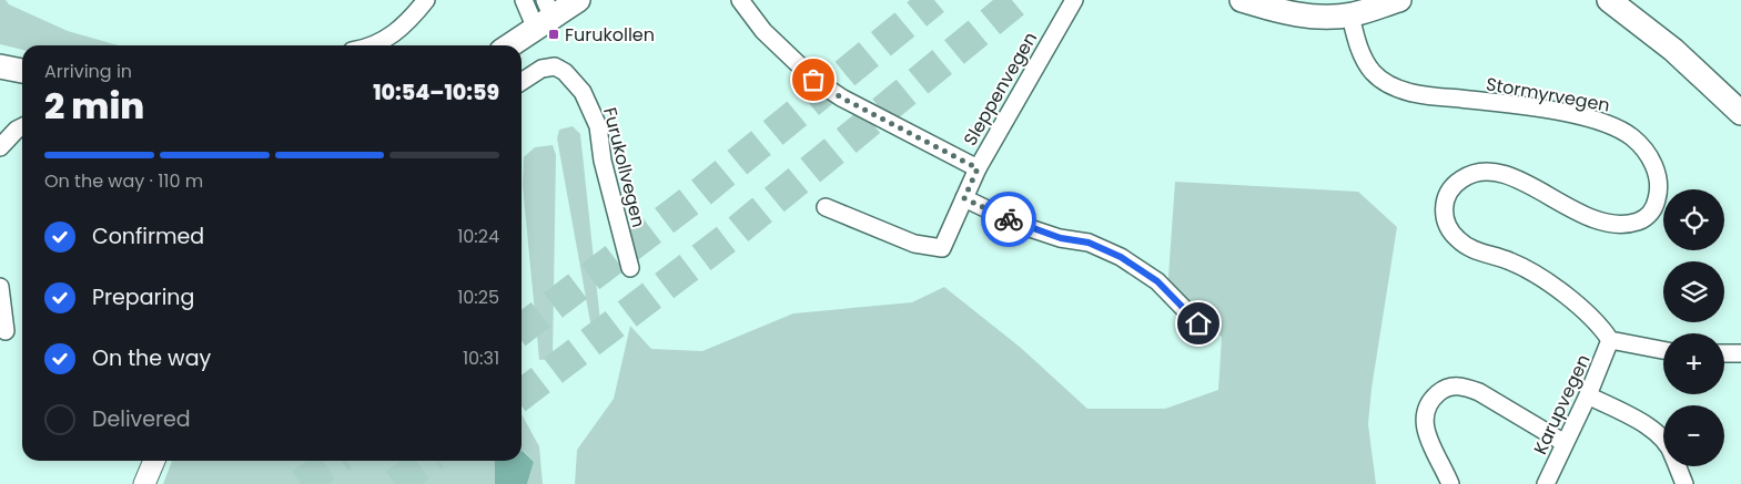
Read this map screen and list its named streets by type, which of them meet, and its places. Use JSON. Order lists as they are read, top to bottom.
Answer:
{
  "streets": {
    "street": [
      "Sleppenvegen",
      "Stormyrvegen",
      "Furukollvegen",
      "Karupvegen"
    ]
  },
  "crossings": [
    ["Stormyrvegen", "Karupvegen"]
  ],
  "places": {
    "transit": ["Furukollen"]
  },
  "page": {
    "heading": ["2 min", "Arriving in", "10:54–10:59"],
    "bar": "On the way · 110 m",
    "map_buttons": ["+", "−"],
    "list": [
      ["Confirmed", "10:24"],
      ["Preparing", "10:25"],
      ["On the way", "10:31"],
      "Delivered"
    ]
  }
}
